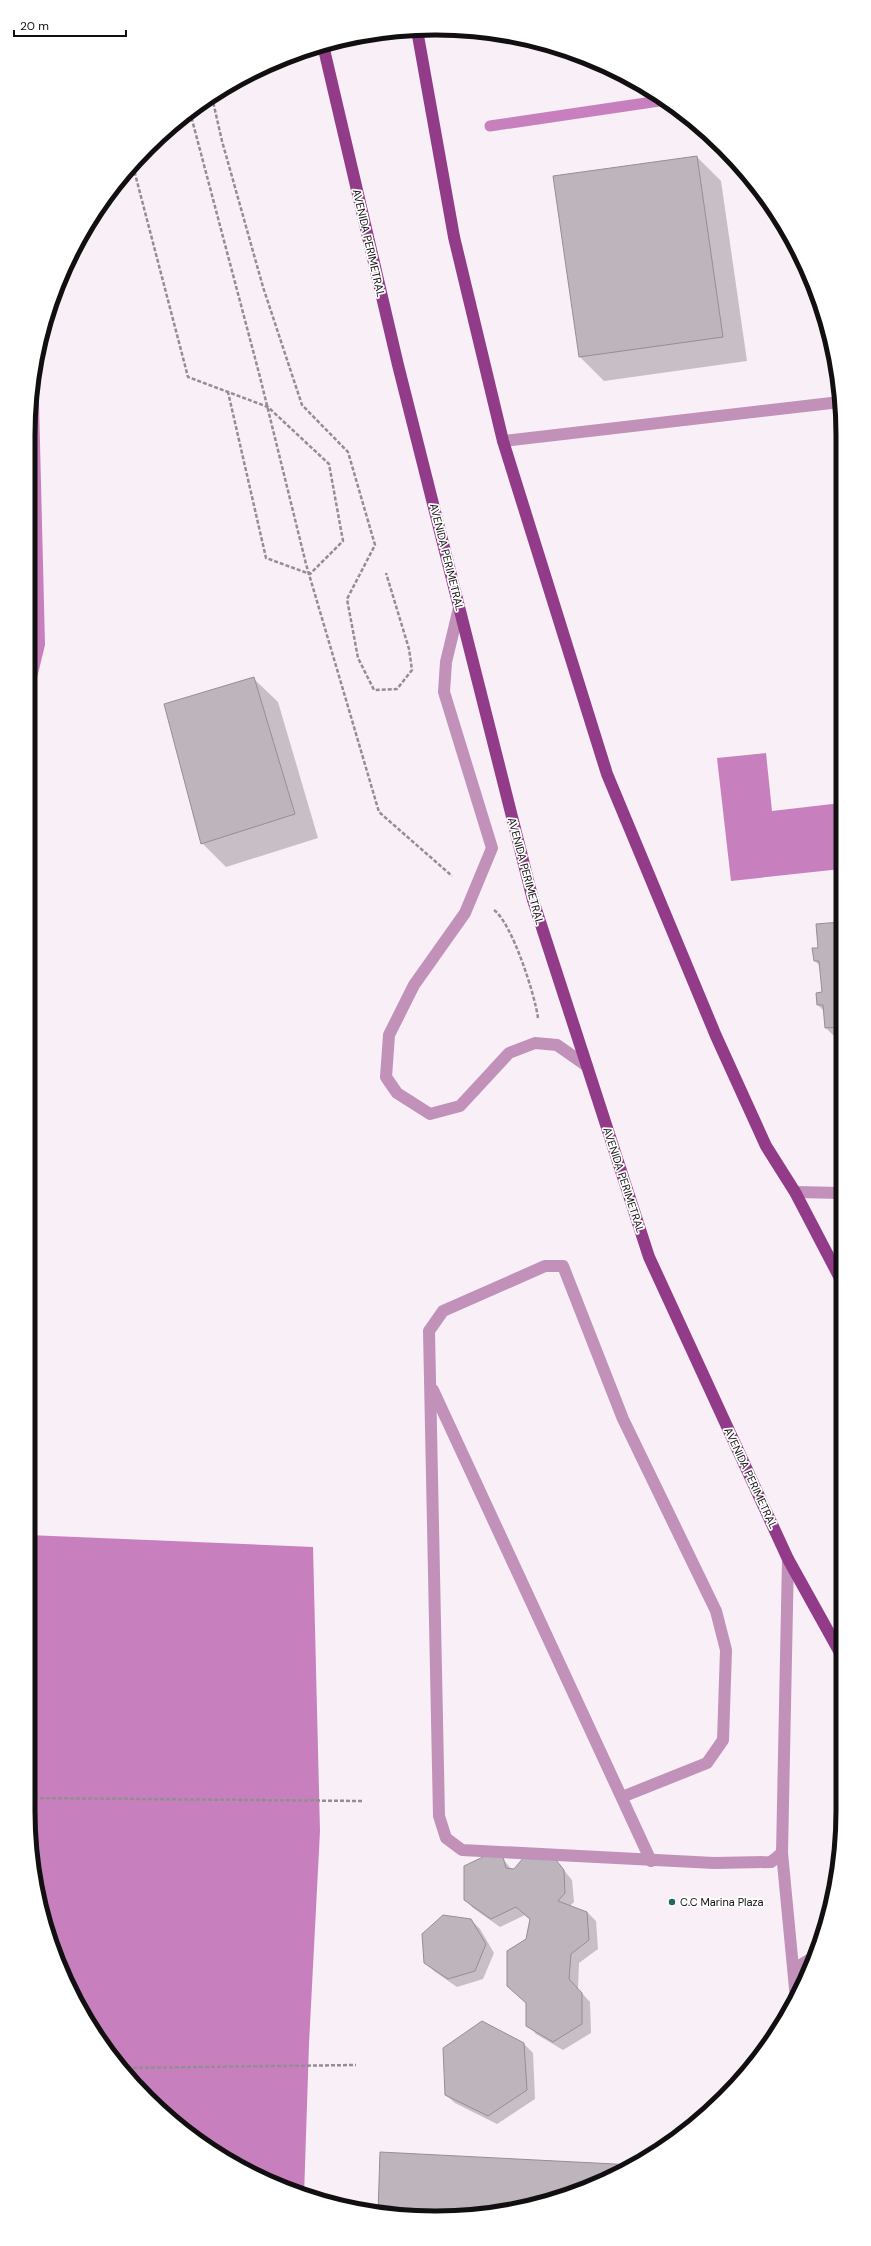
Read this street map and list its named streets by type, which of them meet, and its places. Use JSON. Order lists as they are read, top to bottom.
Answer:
{
  "streets": {
    "main road": ["AVENIDA PERIMETRAL"]
  },
  "places": ["C.C Marina Plaza"],
  "scale_bar": "20 m"
}
